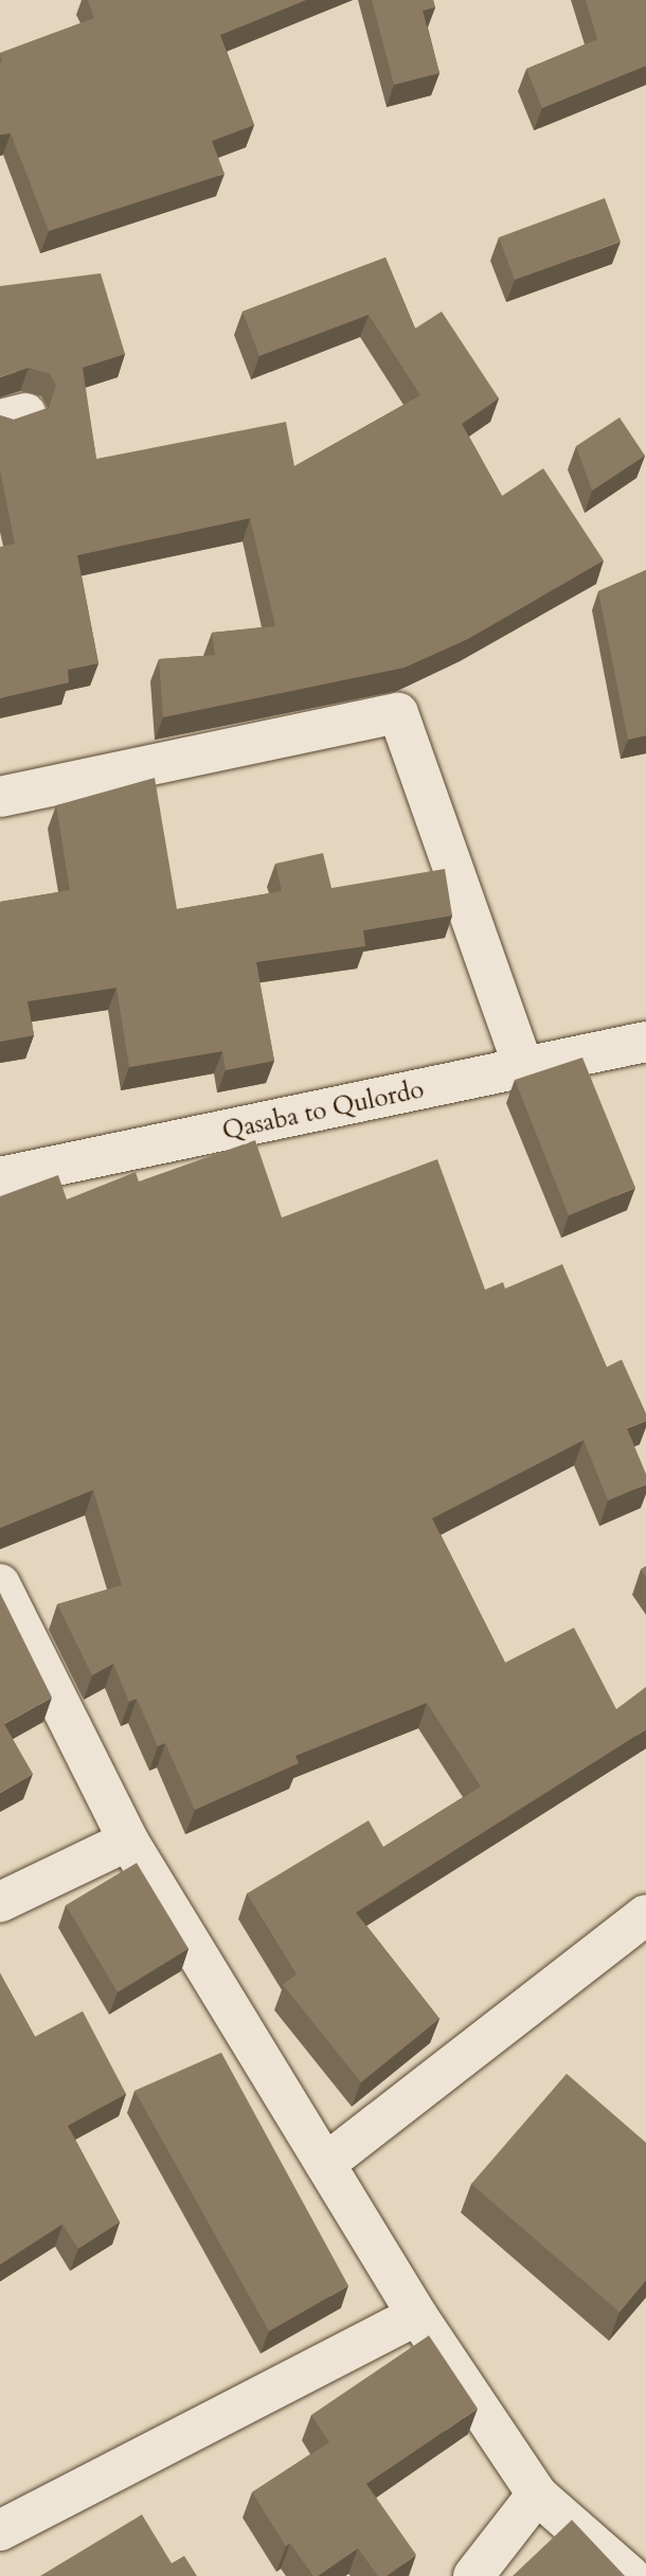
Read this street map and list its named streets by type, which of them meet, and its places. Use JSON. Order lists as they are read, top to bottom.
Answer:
{
  "streets": {
    "street": ["Qasaba to Qulordo"]
  }
}
